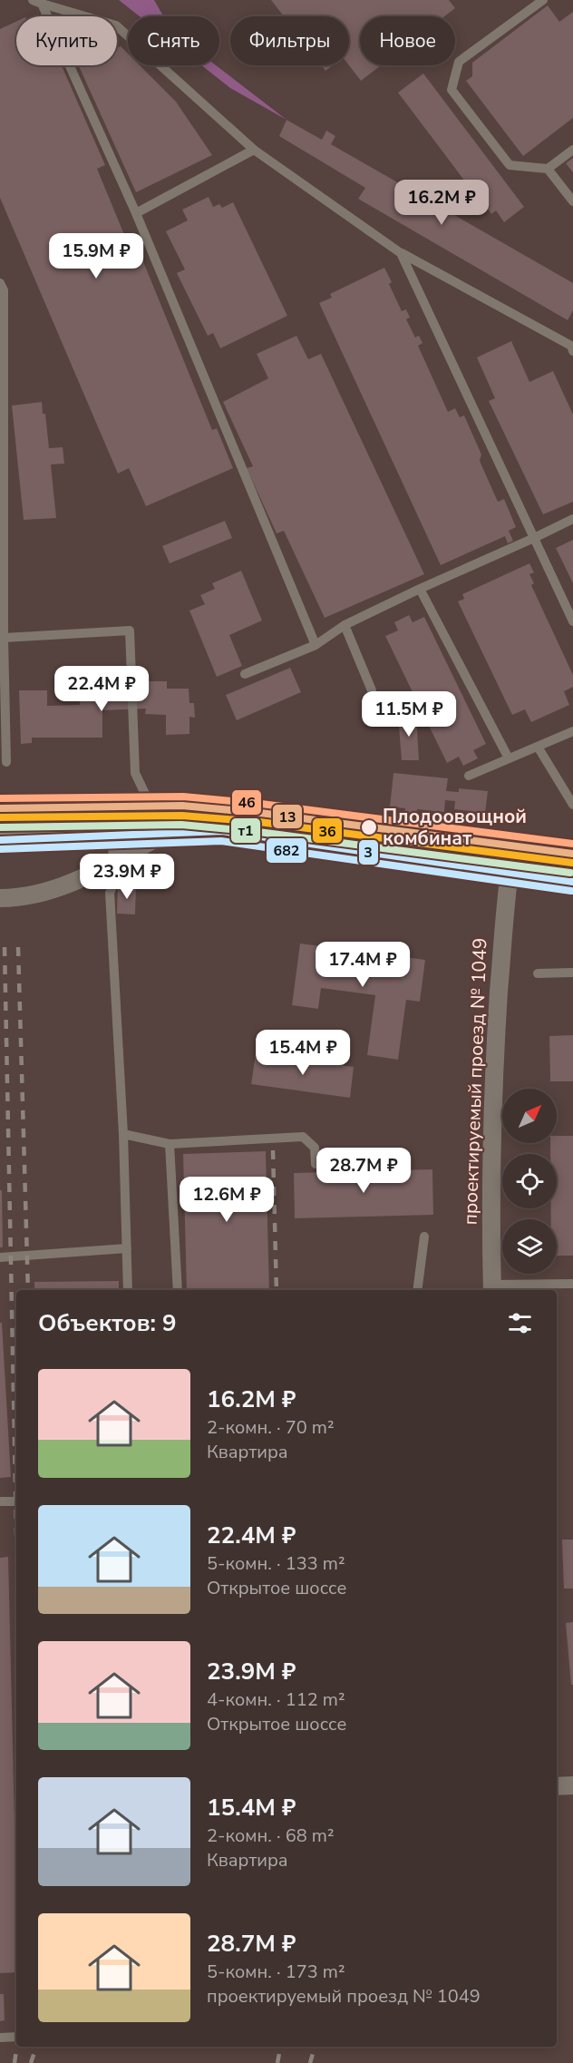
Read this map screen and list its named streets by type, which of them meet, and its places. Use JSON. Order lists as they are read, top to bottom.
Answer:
{
  "streets": {
    "street": ["проектируемый проезд № 1049"]
  },
  "places": ["Плодоовощной комбинат"],
  "lines": [
    "transit line 46",
    "transit line 13",
    "transit line 36",
    "transit line т1",
    "transit line 3",
    "transit line 682"
  ],
  "north": "top right",
  "page": {
    "chip": [
      "Купить",
      "Снять",
      "Фильтры",
      "Новое"
    ],
    "price": [
      "16.2M ₽",
      "15.9M ₽",
      "22.4M ₽",
      "11.5M ₽",
      "23.9M ₽",
      "17.4M ₽",
      "15.4M ₽",
      "28.7M ₽",
      "12.6M ₽"
    ],
    "heading": "Объектов: 9",
    "list": [
      {
        "name": "16.2M ₽",
        "note": "2-комн. · 70 m² · Квартира"
      },
      {
        "name": "22.4M ₽",
        "note": "5-комн. · 133 m² · Открытое шоссе"
      },
      {
        "name": "23.9M ₽",
        "note": "4-комн. · 112 m² · Открытое шоссе"
      },
      {
        "name": "15.4M ₽",
        "note": "2-комн. · 68 m² · Квартира"
      },
      {
        "name": "28.7M ₽",
        "note": "5-комн. · 173 m² · проектируемый проезд № 1049"
      }
    ]
  }
}
